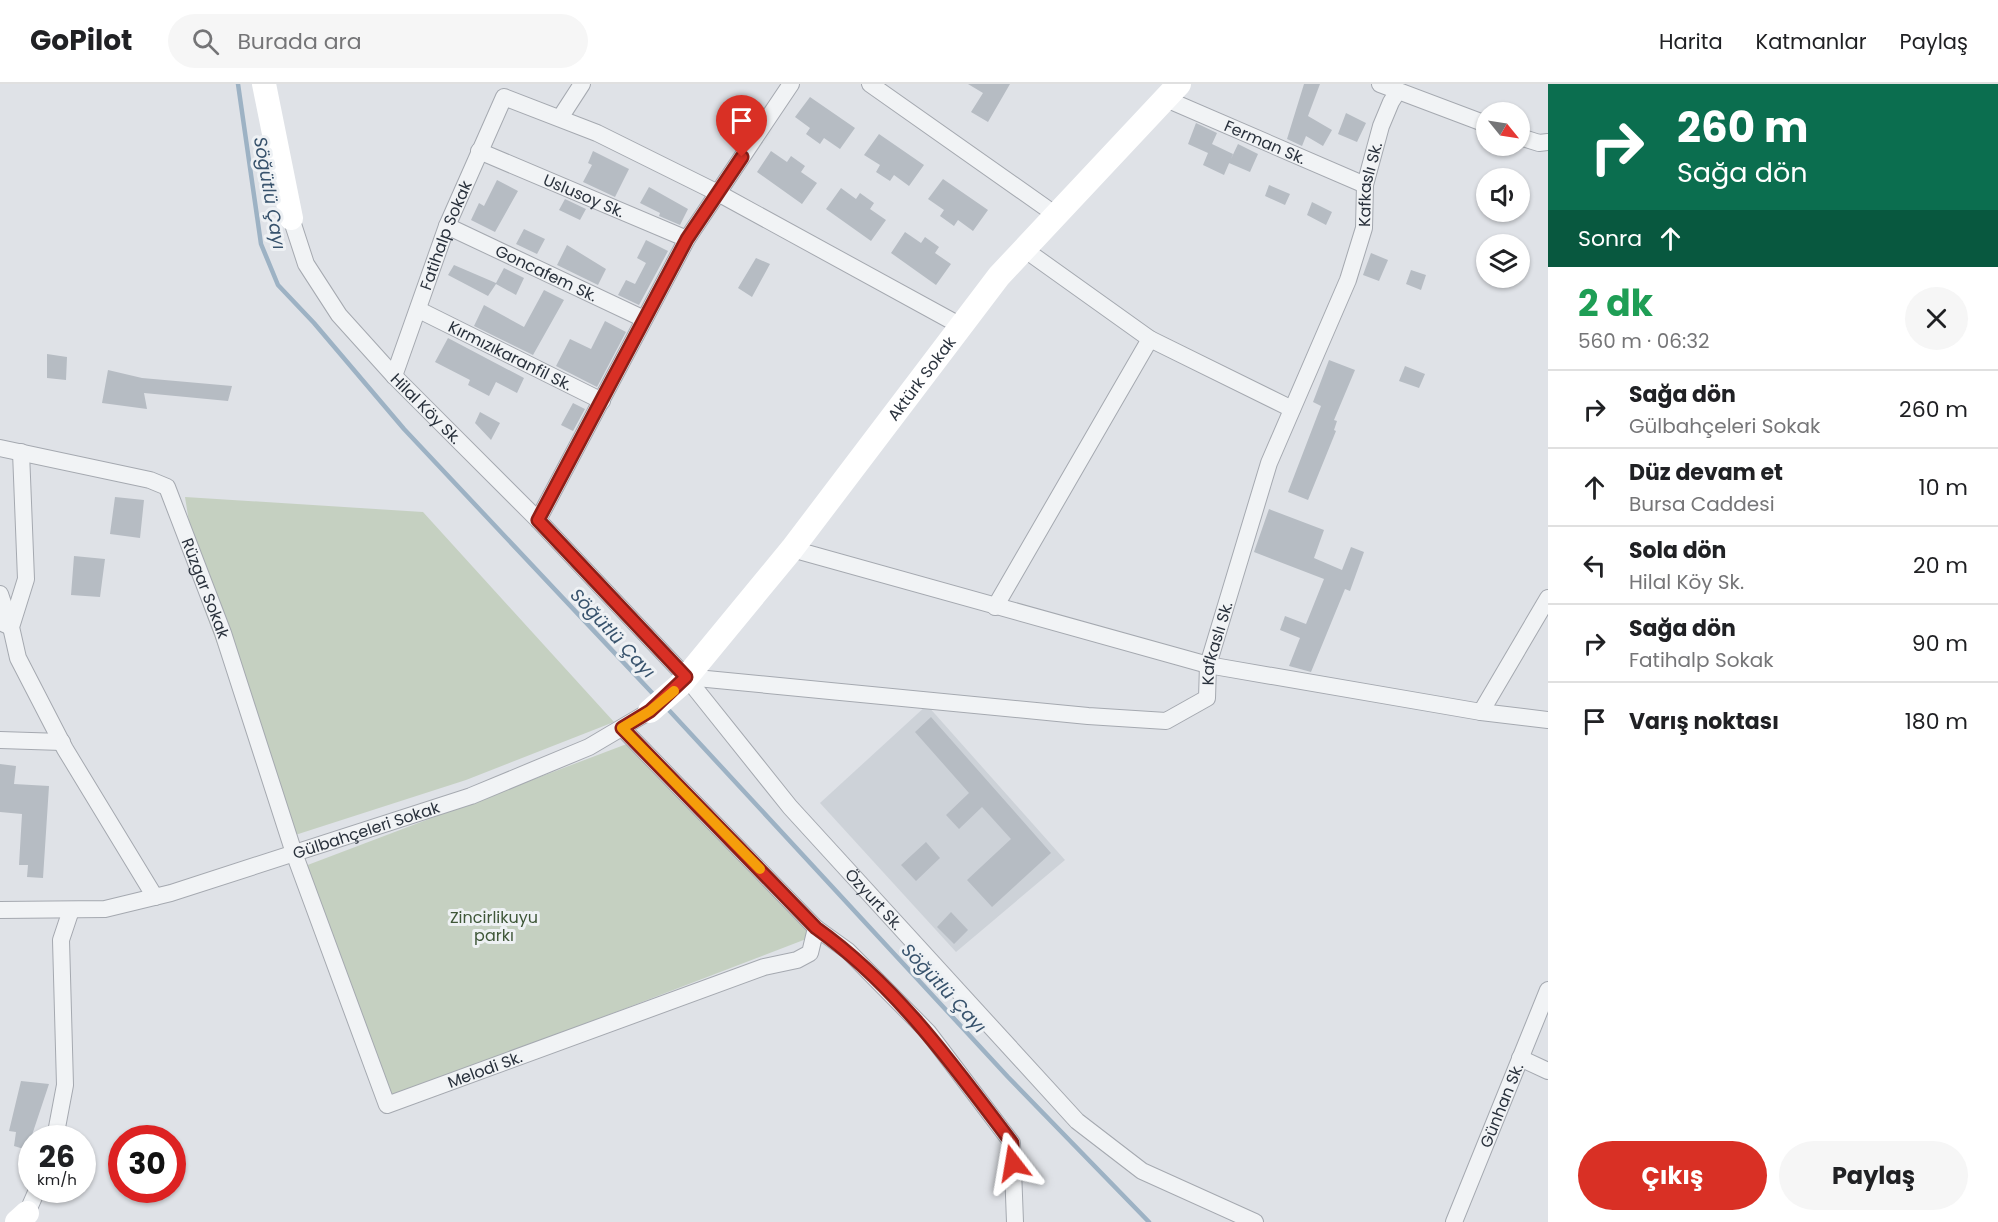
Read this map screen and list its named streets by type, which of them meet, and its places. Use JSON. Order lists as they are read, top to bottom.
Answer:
{
  "streets": {
    "street": [
      "Ferman Sk.",
      "Kafkaslı Sk.",
      "Uslusoy Sk.",
      "Fatihalp Sokak",
      "Goncafem Sk.",
      "Kırmızıkaranfil Sk.",
      "Aktürk Sokak",
      "Hilal Köy Sk.",
      "Rüzgar Sokak",
      "Gülbahçeleri Sokak",
      "Özyurt Sk.",
      "Melodi Sk.",
      "Günhan Sk."
    ]
  },
  "crossings": [
    ["Ferman Sk.", "Kafkaslı Sk."],
    ["Ferman Sk.", "Aktürk Sokak"],
    ["Kafkaslı Sk.", "Aktürk Sokak"],
    ["Kafkaslı Sk.", "Hilal Köy Sk."],
    ["Kafkaslı Sk.", "Özyurt Sk."],
    ["Uslusoy Sk.", "Fatihalp Sokak"],
    ["Fatihalp Sokak", "Goncafem Sk."],
    ["Fatihalp Sokak", "Kırmızıkaranfil Sk."],
    ["Fatihalp Sokak", "Hilal Köy Sk."],
    ["Aktürk Sokak", "Hilal Köy Sk."],
    ["Aktürk Sokak", "Gülbahçeleri Sokak"],
    ["Aktürk Sokak", "Özyurt Sk."],
    ["Hilal Köy Sk.", "Özyurt Sk."],
    ["Rüzgar Sokak", "Gülbahçeleri Sokak"],
    ["Rüzgar Sokak", "Melodi Sk."],
    ["Gülbahçeleri Sokak", "Melodi Sk."]
  ],
  "water": ["Söğütlü Çayı"],
  "parks": ["Zincirlikuyu parkı"],
  "north": "bottom right",
  "page": {
    "header": "GoPilot",
    "search": "Burada ara",
    "nav": ["Harita", "Katmanlar", "Paylaş"],
    "turn": ["260 m", "Sağa dön"],
    "then": "Sonra",
    "heading": ["2 dk", "560 m · 06:32"],
    "list": [
      {
        "name": "Sağa dön",
        "note": "Gülbahçeleri Sokak",
        "value": "260 m"
      },
      {
        "name": "Düz devam et",
        "note": "Bursa Caddesi",
        "value": "10 m"
      },
      {
        "name": "Sola dön",
        "note": "Hilal Köy Sk.",
        "value": "20 m"
      },
      {
        "name": "Sağa dön",
        "note": "Fatihalp Sokak",
        "value": "90 m"
      },
      {
        "name": "Varış noktası",
        "value": "180 m"
      }
    ],
    "speed": "26 km/h",
    "limit": "30",
    "buttons": ["Çıkış", "Paylaş"]
  }
}
